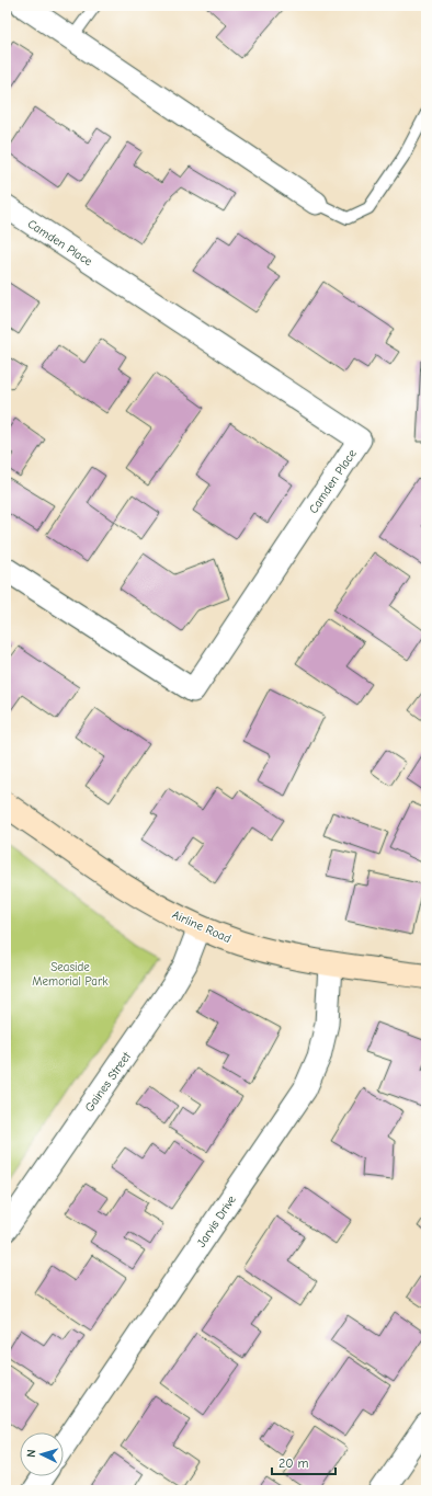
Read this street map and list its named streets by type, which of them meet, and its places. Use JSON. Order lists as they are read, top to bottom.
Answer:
{
  "streets": {
    "main road": ["Airline Road"],
    "street": ["Camden Place", "Gaines Street", "Jarvis Drive"]
  },
  "crossings": [
    ["Airline Road", "Gaines Street"],
    ["Airline Road", "Jarvis Drive"]
  ],
  "parks": ["Seaside Memorial Park"],
  "scale_bar": "20 m",
  "north": "left"
}
